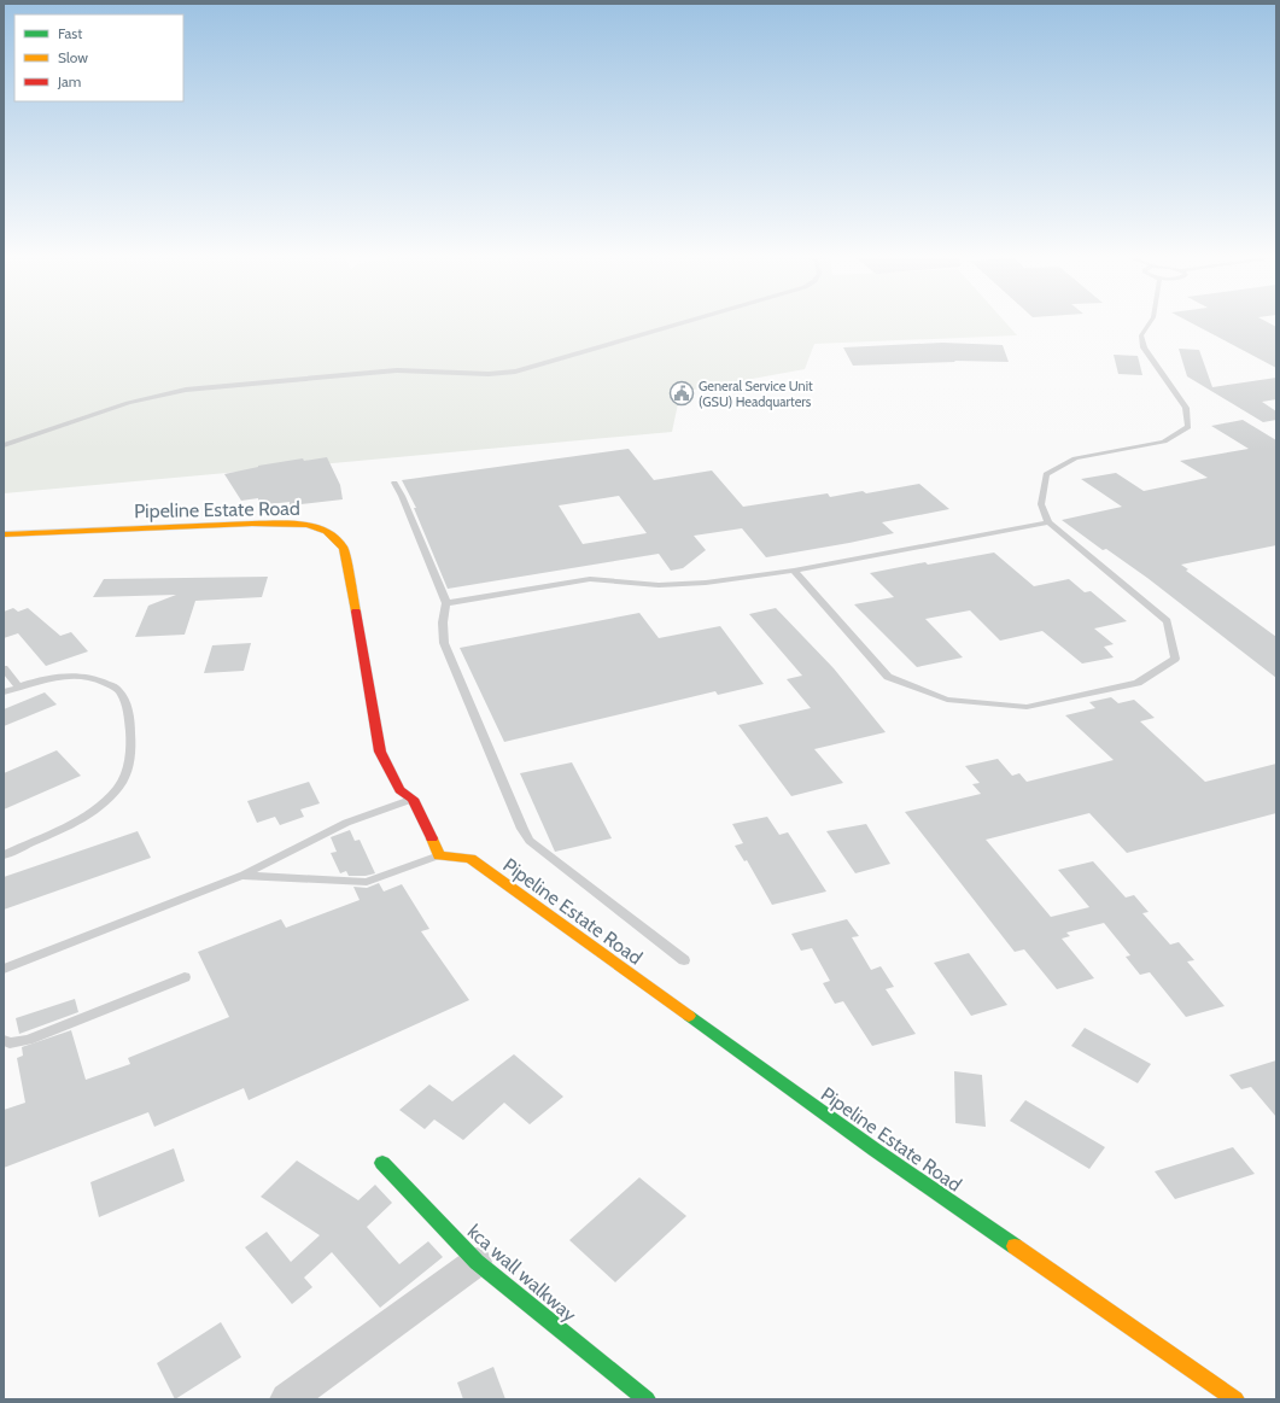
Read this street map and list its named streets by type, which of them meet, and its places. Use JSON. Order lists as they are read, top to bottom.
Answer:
{
  "streets": {
    "street": ["Pipeline Estate Road", "kca wall walkway"]
  },
  "places": {
    "public building": ["General Service Unit (GSU) Headquarters"]
  },
  "legend": ["Fast", "Slow", "Jam"]
}
